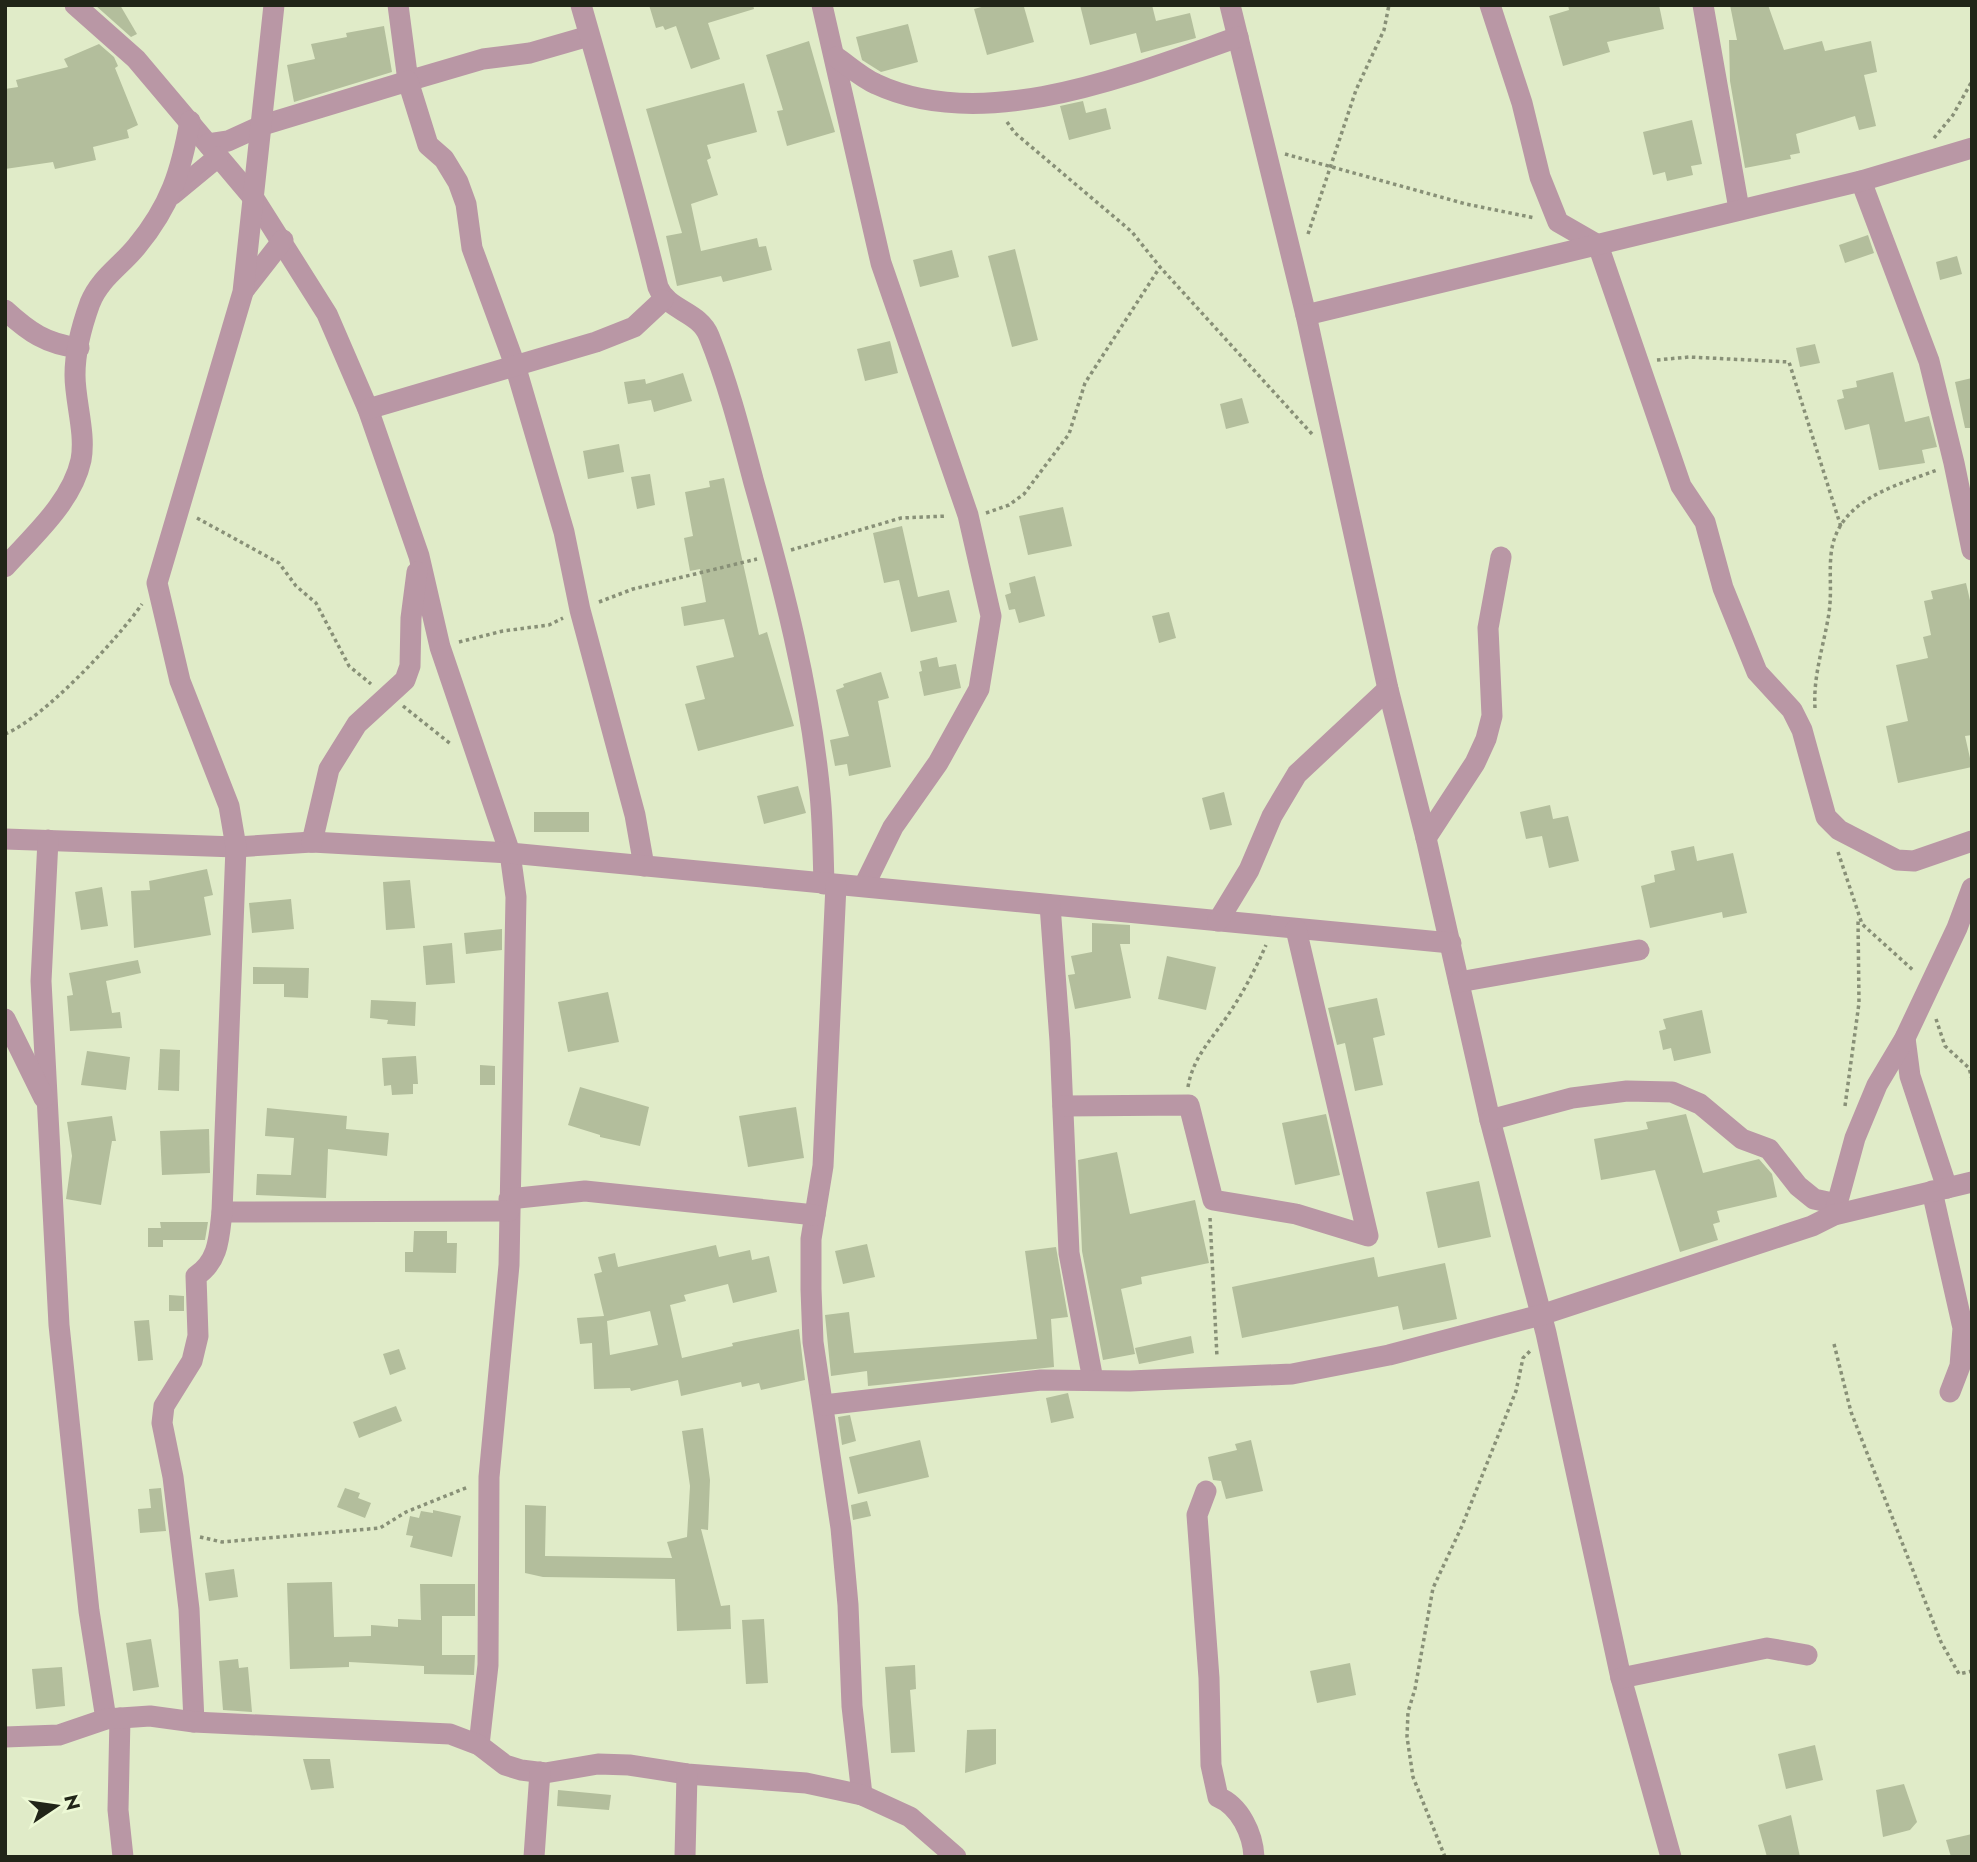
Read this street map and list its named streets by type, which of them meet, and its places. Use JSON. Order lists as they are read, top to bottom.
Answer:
{
  "north": "right"
}
